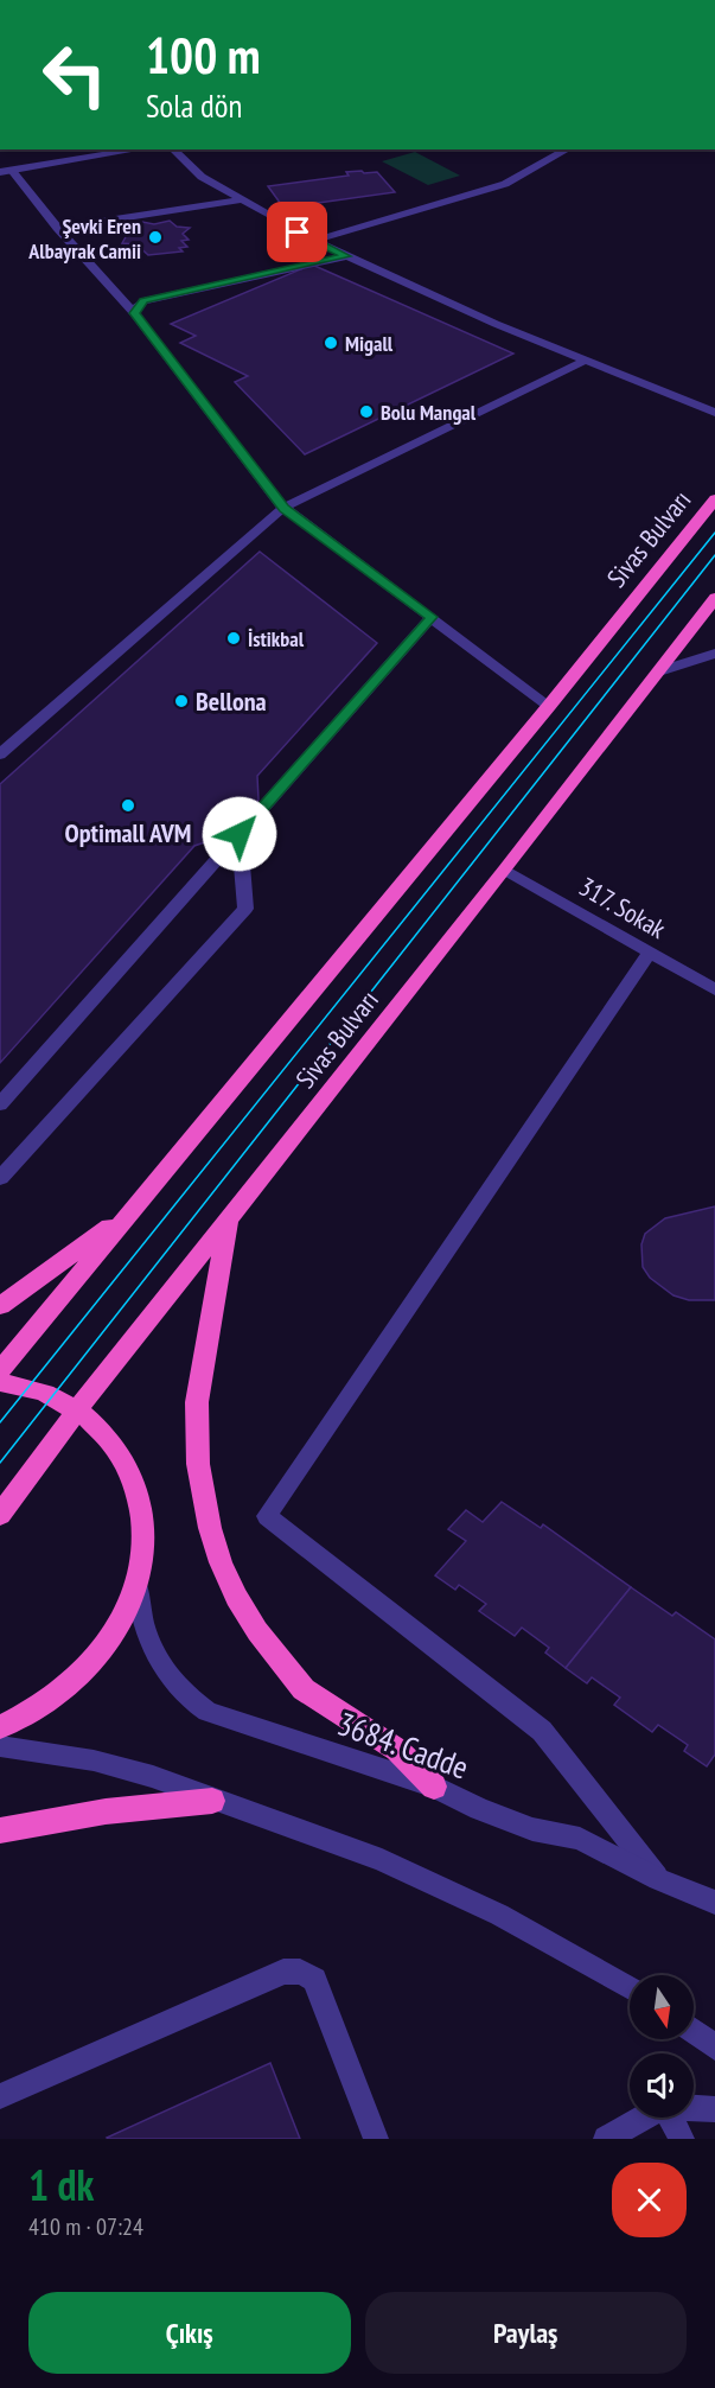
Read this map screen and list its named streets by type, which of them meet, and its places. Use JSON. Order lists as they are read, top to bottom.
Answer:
{
  "streets": {
    "highway": ["Sivas Bulvarı"],
    "street": ["317. Sokak", "3684. Cadde"]
  },
  "crossings": [
    ["Sivas Bulvarı", "317. Sokak"]
  ],
  "places": [
    "Şevki Eren Albayrak Camii",
    "Migall",
    "Bolu Mangal",
    "İstikbal",
    "Bellona",
    "Optimall AVM"
  ],
  "north": "bottom",
  "page": {
    "turn": ["100 m", "Sola dön"],
    "heading": ["1 dk", "410 m · 07:24"],
    "buttons": ["Çıkış", "Paylaş"]
  }
}
